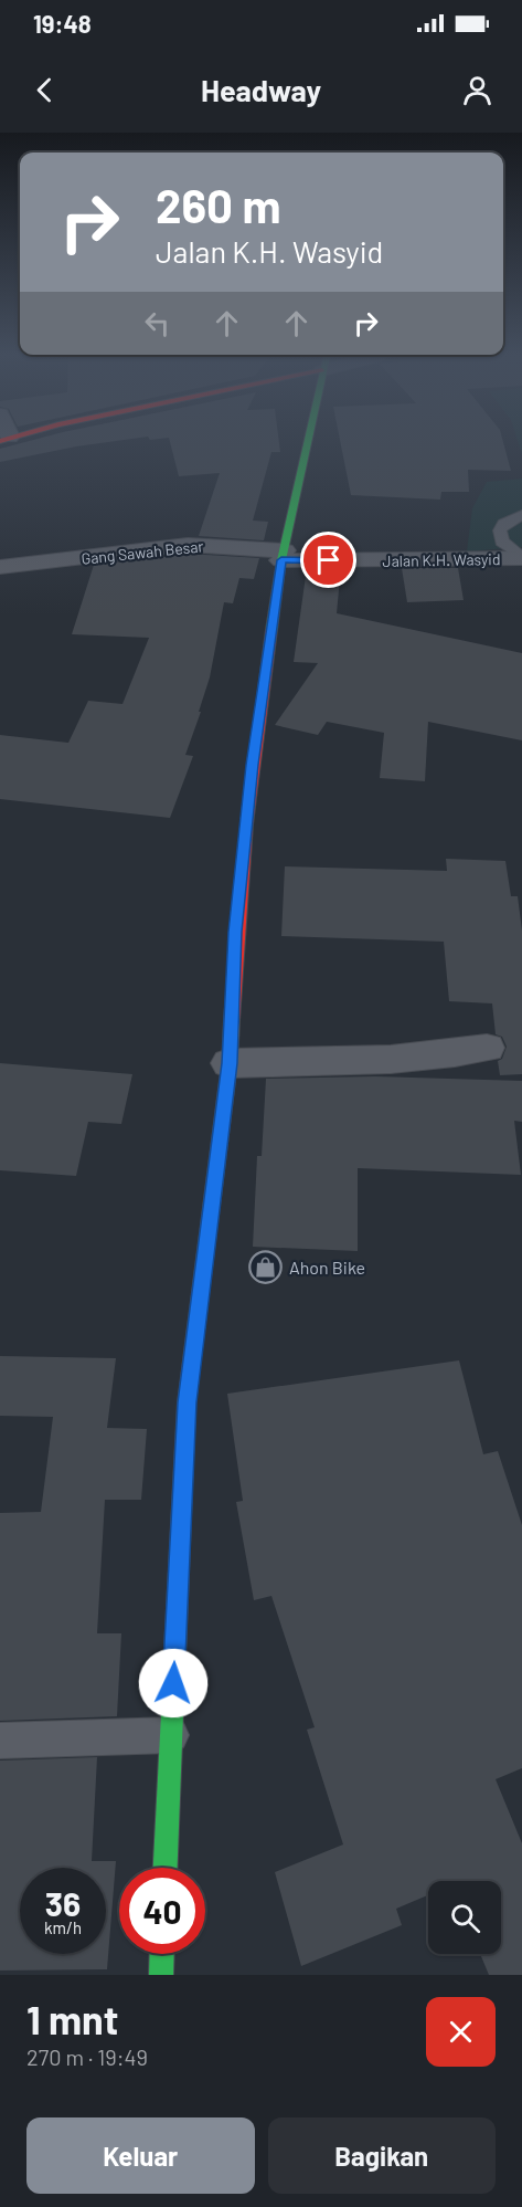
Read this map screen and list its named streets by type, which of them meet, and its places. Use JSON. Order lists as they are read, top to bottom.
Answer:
{
  "streets": {
    "street": ["Gang Sawah Besar", "Jalan K.H. Wasyid"]
  },
  "crossings": [
    ["Gang Sawah Besar", "Jalan K.H. Wasyid"]
  ],
  "places": {
    "shop": ["Ahon Bike"]
  },
  "page": {
    "status": "19:48",
    "header": "Headway",
    "turn": ["260 m", "Jalan K.H. Wasyid"],
    "speed": "36 km/h",
    "limit": "40",
    "heading": ["1 mnt", "270 m · 19:49"],
    "buttons": ["Keluar", "Bagikan"]
  }
}
